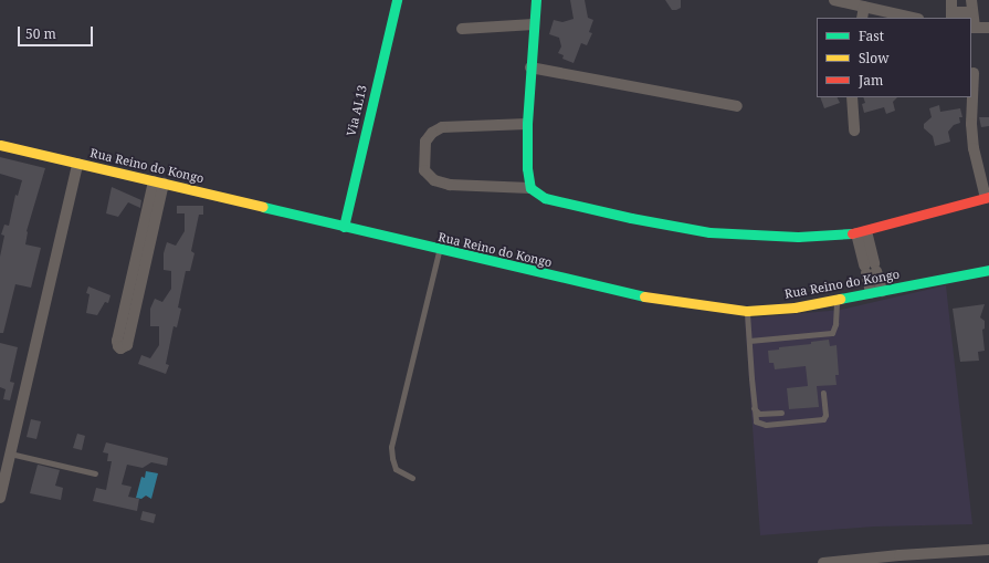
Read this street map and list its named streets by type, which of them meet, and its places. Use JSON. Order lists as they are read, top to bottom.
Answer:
{
  "streets": {
    "street": ["Via AL13", "Rua Reino do Kongo"]
  },
  "crossings": [
    ["Via AL13", "Rua Reino do Kongo"]
  ],
  "legend": ["Fast", "Slow", "Jam"],
  "scale_bar": "50 m"
}
